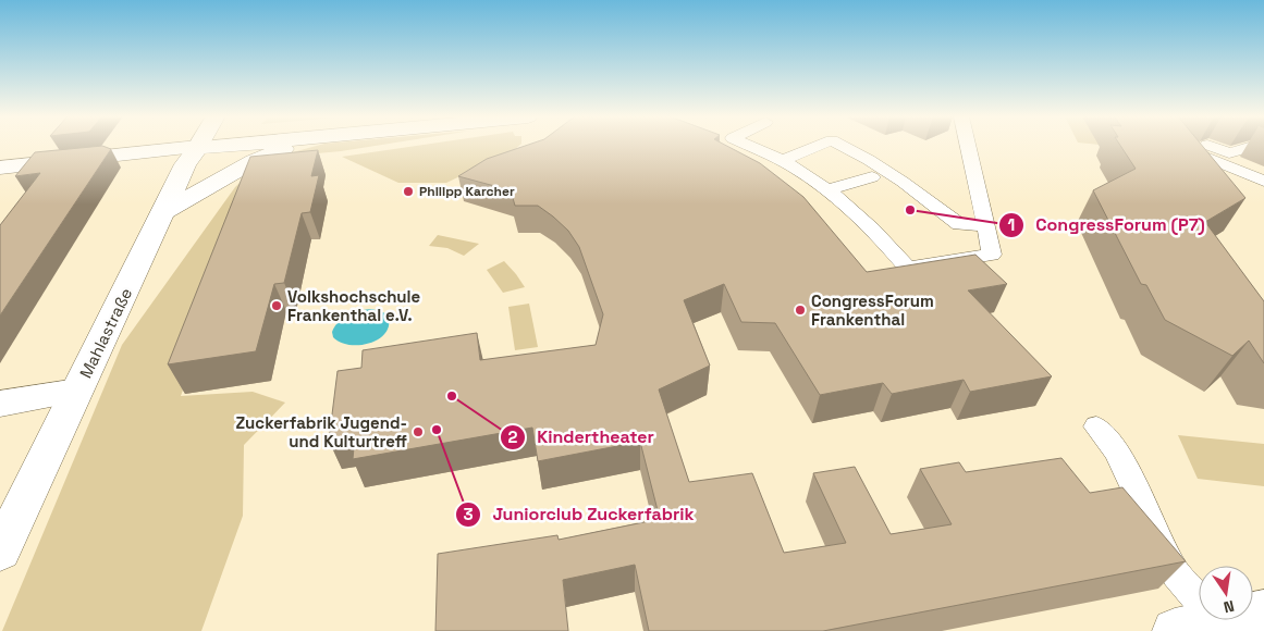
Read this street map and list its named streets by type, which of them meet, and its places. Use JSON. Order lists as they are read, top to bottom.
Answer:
{
  "streets": {
    "main road": ["Mahlastraße"]
  },
  "places": [
    "Philipp Karcher",
    "CongressForum (P7)",
    "Volkshochschule Frankenthal e.V.",
    "CongressForum Frankenthal",
    "Kindertheater",
    "Juniorclub Zuckerfabrik",
    "Zuckerfabrik Jugend- und Kulturtreff"
  ],
  "north": "bottom"
}
